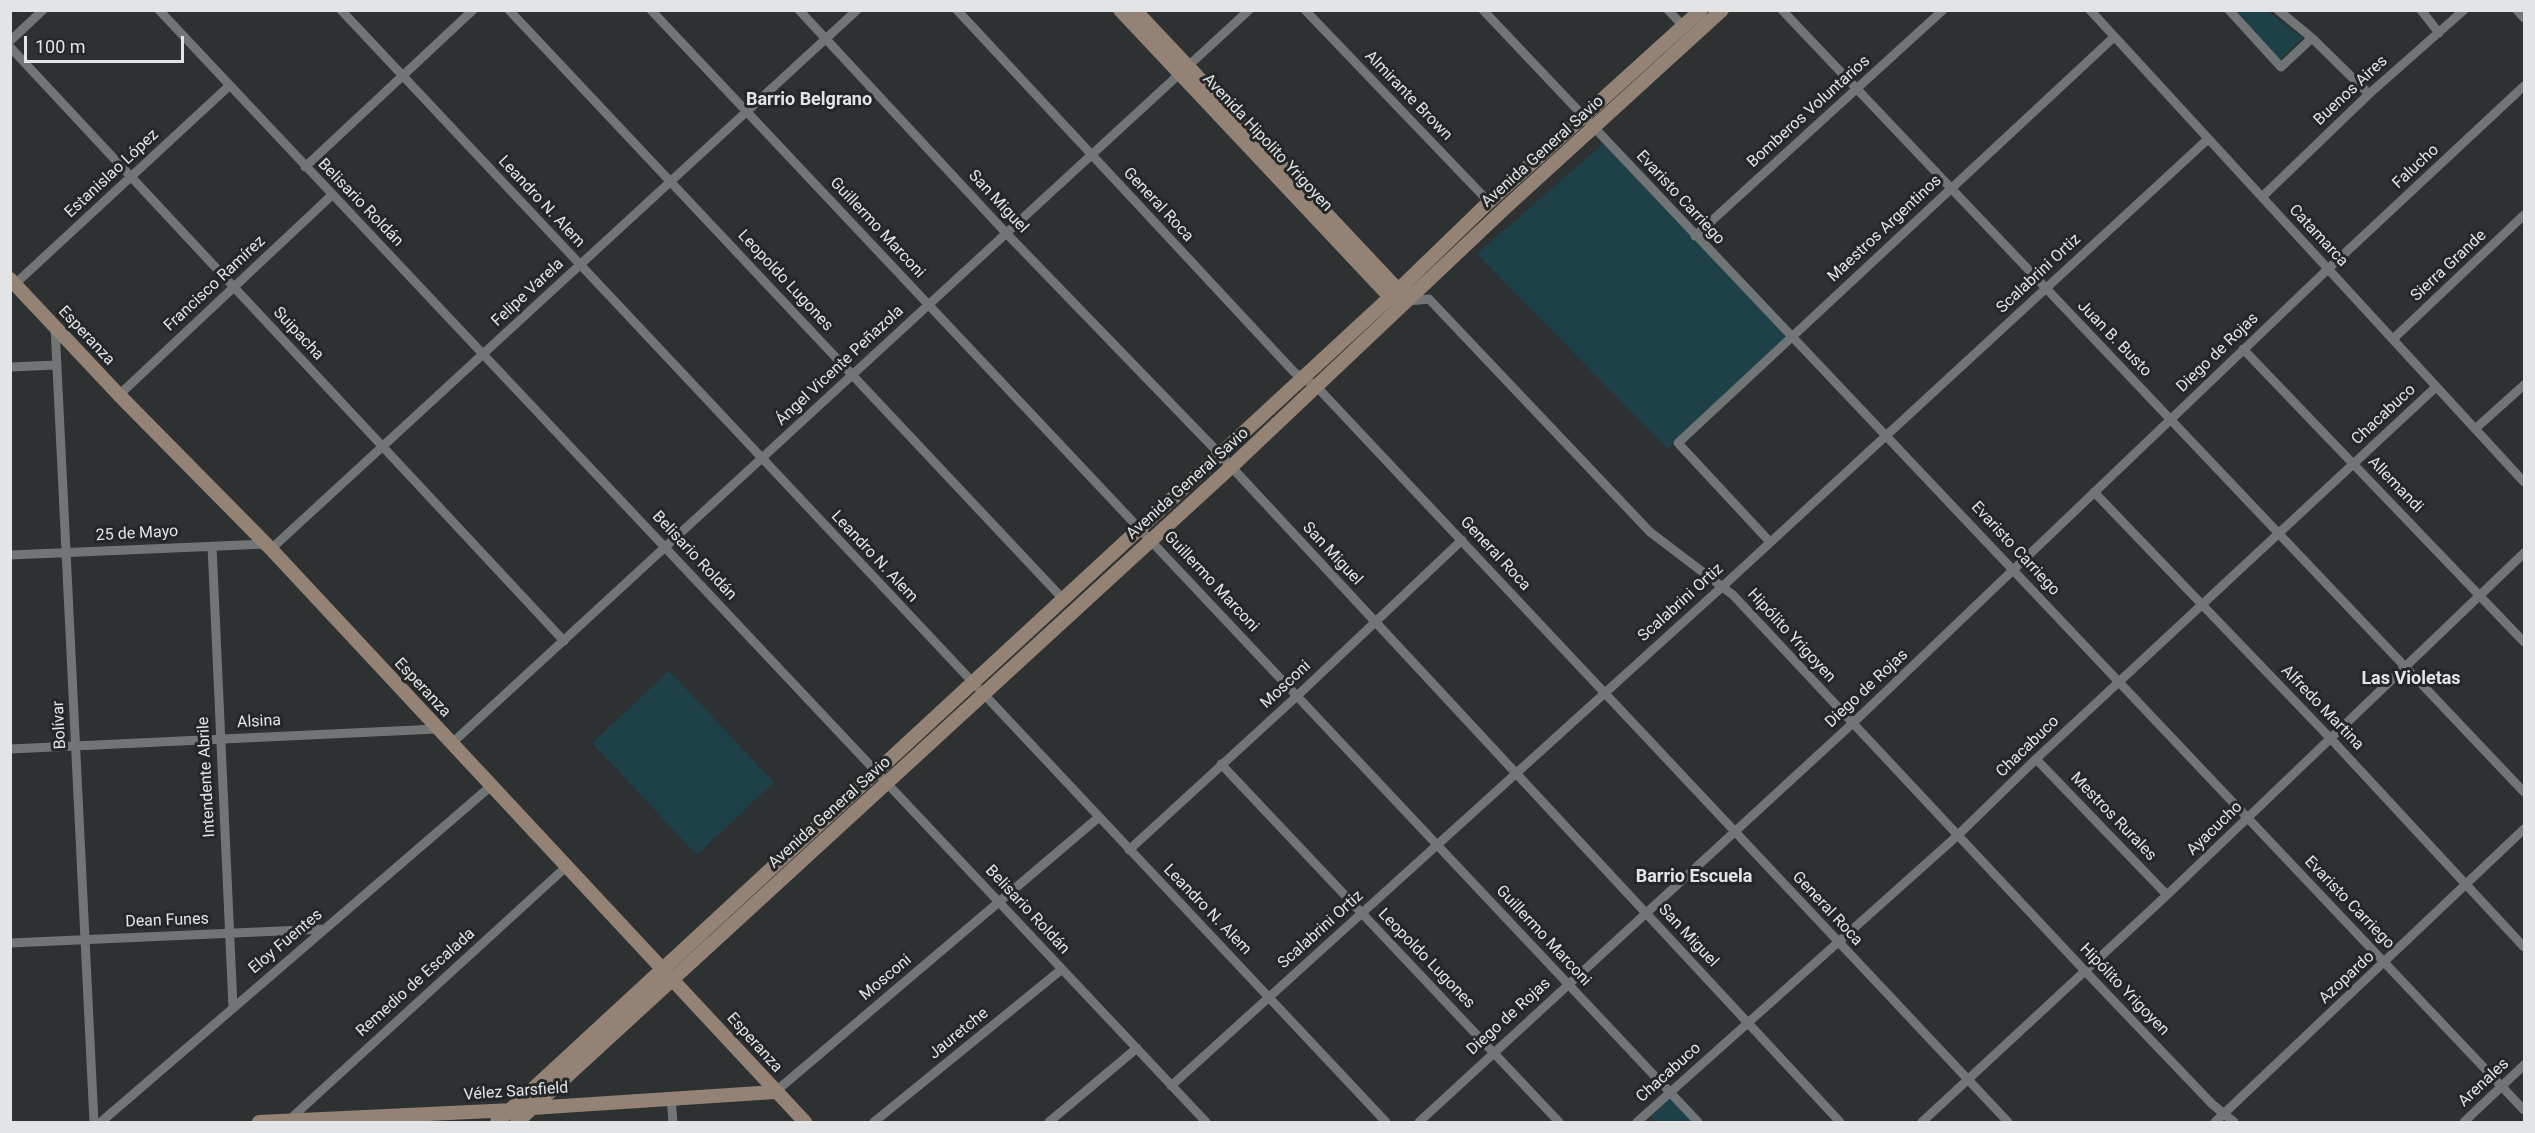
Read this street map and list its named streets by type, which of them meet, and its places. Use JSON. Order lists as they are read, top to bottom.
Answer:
{
  "streets": {
    "main road": [
      "Avenida Hipolito Yrigoyen",
      "Avenida General Savio",
      "Esperanza",
      "Vélez Sarsfield"
    ],
    "street": [
      "Buenos Aires",
      "Almirante Brown",
      "Bomberos Voluntarios",
      "Falucho",
      "Estanislao López",
      "Evaristo Carriego",
      "Leandro N. Alem",
      "San Miguel",
      "Belisario Roldán",
      "General Roca",
      "Guillermo Marconi",
      "Maestros Argentinos",
      "Catamarca",
      "Sierra Grande",
      "Scalabrini Ortiz",
      "Leopoldo Lugones",
      "Francisco Ramírez",
      "Felipe Varela",
      "Suipacha",
      "Juan B. Busto",
      "Diego de Rojas",
      "Ángel Vicente Peñazola",
      "Chacabuco",
      "Allemandi",
      "25 de Mayo",
      "Hipólito Yrigoyen",
      "Mosconi",
      "Alfredo Martina",
      "Alsina",
      "Bolívar",
      "Intendente Abrile",
      "Mestros Rurales",
      "Ayacucho",
      "Dean Funes",
      "Eloy Fuentes",
      "Azopardo",
      "Remedio de Escalada",
      "Jauretche",
      "Arenales"
    ]
  },
  "crossings": [
    ["Buenos Aires", "Catamarca"],
    ["Almirante Brown", "Avenida General Savio"],
    ["Bomberos Voluntarios", "Evaristo Carriego"],
    ["Bomberos Voluntarios", "Juan B. Busto"],
    ["Avenida Hipolito Yrigoyen", "Avenida General Savio"],
    ["Avenida Hipolito Yrigoyen", "Ángel Vicente Peñazola"],
    ["Avenida Hipolito Yrigoyen", "Hipólito Yrigoyen"],
    ["Avenida General Savio", "Evaristo Carriego"],
    ["Avenida General Savio", "Leandro N. Alem"],
    ["Avenida General Savio", "San Miguel"],
    ["Avenida General Savio", "Belisario Roldán"],
    ["Avenida General Savio", "General Roca"],
    ["Avenida General Savio", "Guillermo Marconi"],
    ["Avenida General Savio", "Leopoldo Lugones"],
    ["Avenida General Savio", "Esperanza"],
    ["Avenida General Savio", "Hipólito Yrigoyen"],
    ["Falucho", "Catamarca"],
    ["Falucho", "Diego de Rojas"],
    ["Estanislao López", "Belisario Roldán"],
    ["Estanislao López", "Suipacha"],
    ["Estanislao López", "Esperanza"],
    ["Evaristo Carriego", "Maestros Argentinos"],
    ["Evaristo Carriego", "Scalabrini Ortiz"],
    ["Evaristo Carriego", "Diego de Rojas"],
    ["Evaristo Carriego", "Chacabuco"],
    ["Evaristo Carriego", "Ayacucho"],
    ["Evaristo Carriego", "Azopardo"],
    ["Evaristo Carriego", "Arenales"],
    ["Leandro N. Alem", "Scalabrini Ortiz"],
    ["Leandro N. Alem", "Felipe Varela"],
    ["Leandro N. Alem", "Ángel Vicente Peñazola"],
    ["Leandro N. Alem", "Mosconi"],
    ["San Miguel", "Scalabrini Ortiz"],
    ["San Miguel", "Felipe Varela"],
    ["San Miguel", "Diego de Rojas"],
    ["San Miguel", "Ángel Vicente Peñazola"],
    ["San Miguel", "Chacabuco"],
    ["San Miguel", "Mosconi"],
    ["Belisario Roldán", "Scalabrini Ortiz"],
    ["Belisario Roldán", "Francisco Ramírez"],
    ["Belisario Roldán", "Felipe Varela"],
    ["Belisario Roldán", "Ángel Vicente Peñazola"],
    ["Belisario Roldán", "Mosconi"],
    ["Belisario Roldán", "Jauretche"],
    ["General Roca", "Scalabrini Ortiz"],
    ["General Roca", "Diego de Rojas"],
    ["General Roca", "Ángel Vicente Peñazola"],
    ["General Roca", "Chacabuco"],
    ["General Roca", "Mosconi"],
    ["General Roca", "Ayacucho"],
    ["Guillermo Marconi", "Scalabrini Ortiz"],
    ["Guillermo Marconi", "Felipe Varela"],
    ["Guillermo Marconi", "Diego de Rojas"],
    ["Guillermo Marconi", "Ángel Vicente Peñazola"],
    ["Guillermo Marconi", "Chacabuco"],
    ["Guillermo Marconi", "Mosconi"],
    ["Maestros Argentinos", "Catamarca"],
    ["Maestros Argentinos", "Scalabrini Ortiz"],
    ["Maestros Argentinos", "Juan B. Busto"],
    ["Catamarca", "Sierra Grande"],
    ["Catamarca", "Scalabrini Ortiz"],
    ["Catamarca", "Diego de Rojas"],
    ["Catamarca", "Chacabuco"],
    ["Scalabrini Ortiz", "Leopoldo Lugones"],
    ["Scalabrini Ortiz", "Juan B. Busto"],
    ["Scalabrini Ortiz", "Hipólito Yrigoyen"],
    ["Leopoldo Lugones", "Felipe Varela"],
    ["Leopoldo Lugones", "Diego de Rojas"],
    ["Leopoldo Lugones", "Ángel Vicente Peñazola"],
    ["Leopoldo Lugones", "Mosconi"],
    ["Francisco Ramírez", "Suipacha"],
    ["Francisco Ramírez", "Esperanza"],
    ["Felipe Varela", "Suipacha"],
    ["Felipe Varela", "Esperanza"],
    ["Felipe Varela", "25 de Mayo"],
    ["Suipacha", "Ángel Vicente Peñazola"],
    ["Esperanza", "Ángel Vicente Peñazola"],
    ["Esperanza", "25 de Mayo"],
    ["Esperanza", "Mosconi"],
    ["Esperanza", "Alsina"],
    ["Esperanza", "Bolívar"],
    ["Esperanza", "Eloy Fuentes"],
    ["Esperanza", "Remedio de Escalada"],
    ["Esperanza", "Vélez Sarsfield"],
    ["Juan B. Busto", "Diego de Rojas"],
    ["Juan B. Busto", "Chacabuco"],
    ["Juan B. Busto", "Ayacucho"],
    ["Diego de Rojas", "Allemandi"],
    ["Diego de Rojas", "Hipólito Yrigoyen"],
    ["Diego de Rojas", "Alfredo Martina"],
    ["Chacabuco", "Allemandi"],
    ["Chacabuco", "Hipólito Yrigoyen"],
    ["Chacabuco", "Alfredo Martina"],
    ["Chacabuco", "Mestros Rurales"],
    ["Allemandi", "Ayacucho"],
    ["25 de Mayo", "Bolívar"],
    ["25 de Mayo", "Intendente Abrile"],
    ["Hipólito Yrigoyen", "Ayacucho"],
    ["Hipólito Yrigoyen", "Azopardo"],
    ["Mosconi", "Vélez Sarsfield"],
    ["Alfredo Martina", "Ayacucho"],
    ["Alfredo Martina", "Azopardo"],
    ["Alsina", "Bolívar"],
    ["Alsina", "Intendente Abrile"],
    ["Bolívar", "Dean Funes"],
    ["Intendente Abrile", "Dean Funes"],
    ["Intendente Abrile", "Eloy Fuentes"],
    ["Mestros Rurales", "Ayacucho"],
    ["Dean Funes", "Eloy Fuentes"],
    ["Remedio de Escalada", "Vélez Sarsfield"]
  ],
  "districts": ["Barrio Belgrano", "Las Violetas", "Barrio Escuela"],
  "scale_bar": "100 m"
}
